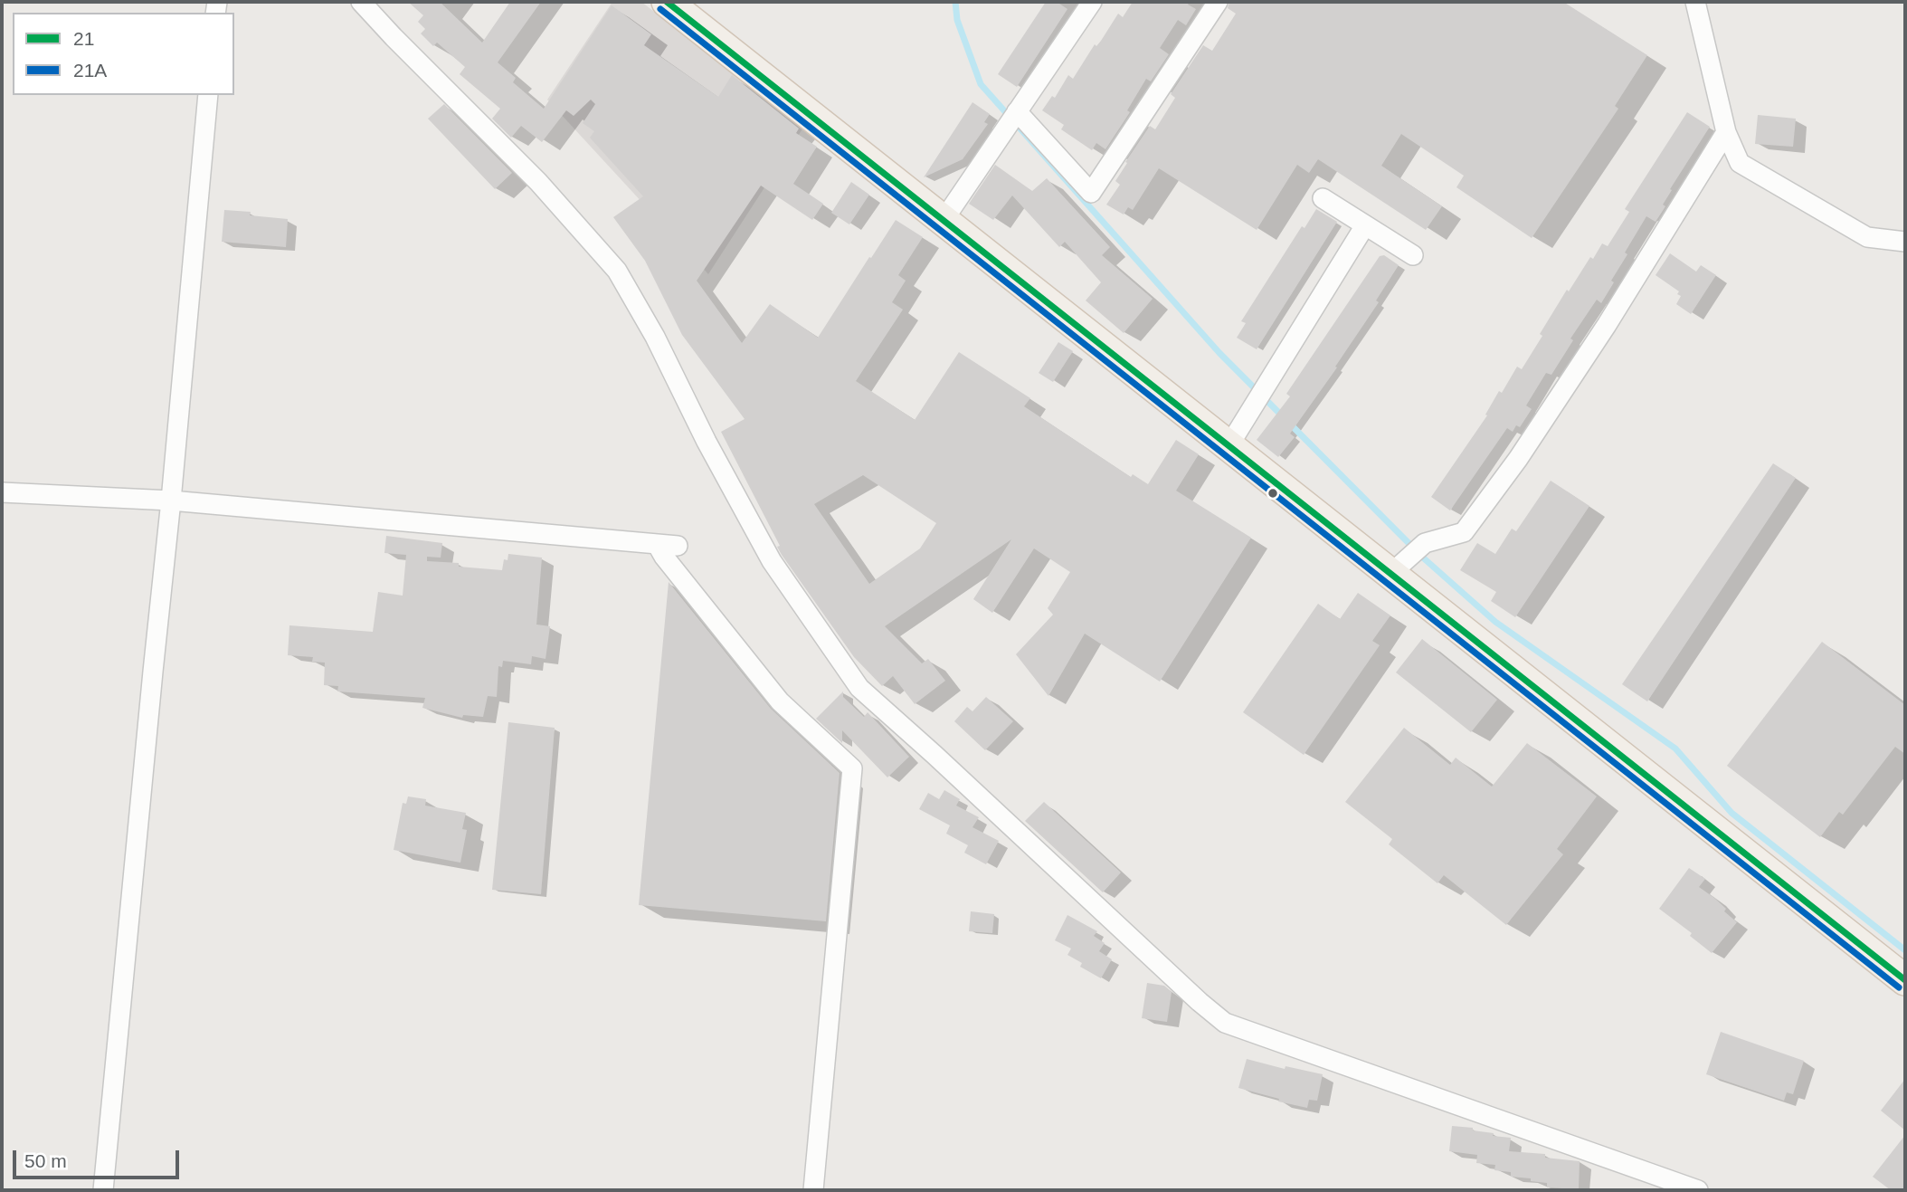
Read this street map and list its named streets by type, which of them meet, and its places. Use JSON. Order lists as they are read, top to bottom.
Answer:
{
  "lines": ["transit line 21", "transit line 21A"],
  "legend": ["21", "21A"],
  "scale_bar": "50 m"
}
